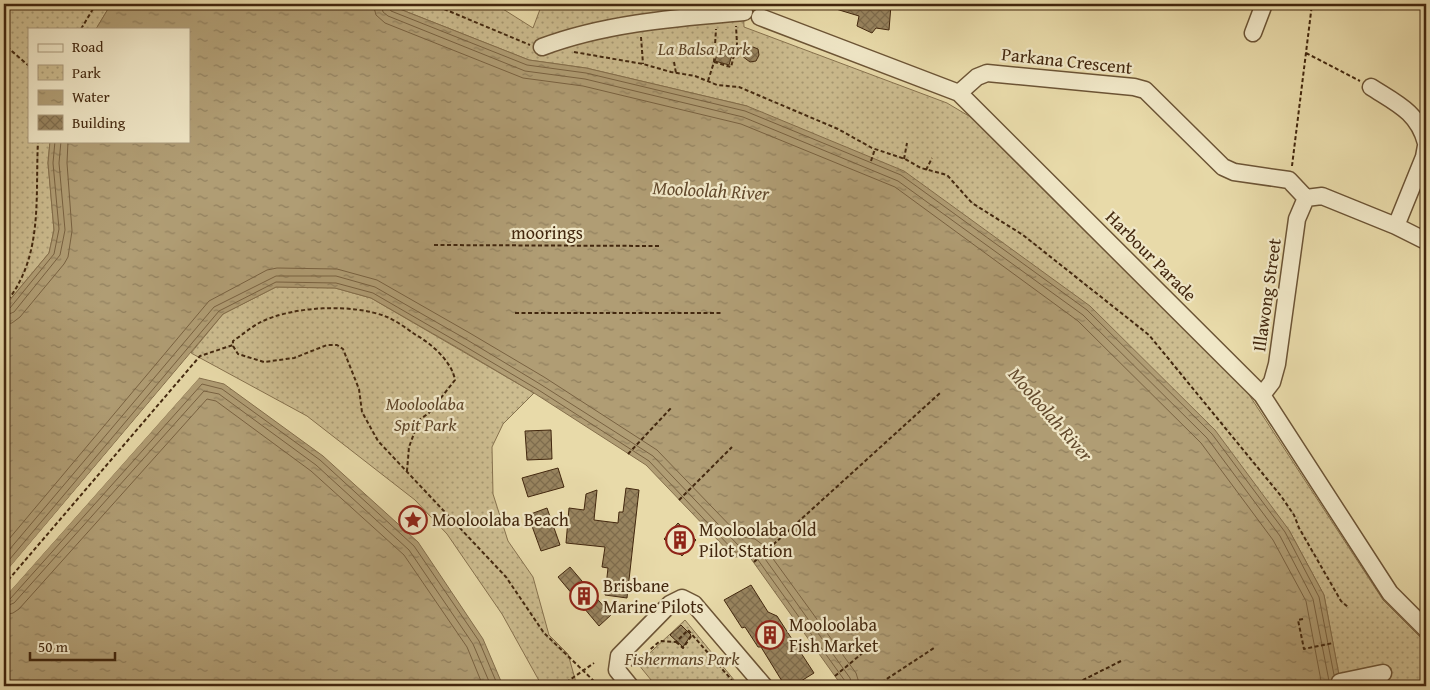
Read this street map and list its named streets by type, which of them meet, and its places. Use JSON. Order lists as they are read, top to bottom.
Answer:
{
  "streets": {
    "street": ["Parkana Crescent", "Harbour Parade", "Illawong Street"],
    "path": ["moorings"]
  },
  "crossings": [
    ["Parkana Crescent", "Harbour Parade"],
    ["Harbour Parade", "Illawong Street"]
  ],
  "water": ["Mooloolah River"],
  "parks": ["La Balsa Park", "Mooloolaba Spit Park", "Fishermans Park"],
  "places": {
    "place": ["Mooloolaba Beach"],
    "building": ["Mooloolaba Old Pilot Station", "Brisbane Marine Pilots", "Mooloolaba Fish Market"]
  },
  "legend": [
    "Road",
    "Park",
    "Water",
    "Building"
  ],
  "scale_bar": "50 m"
}
